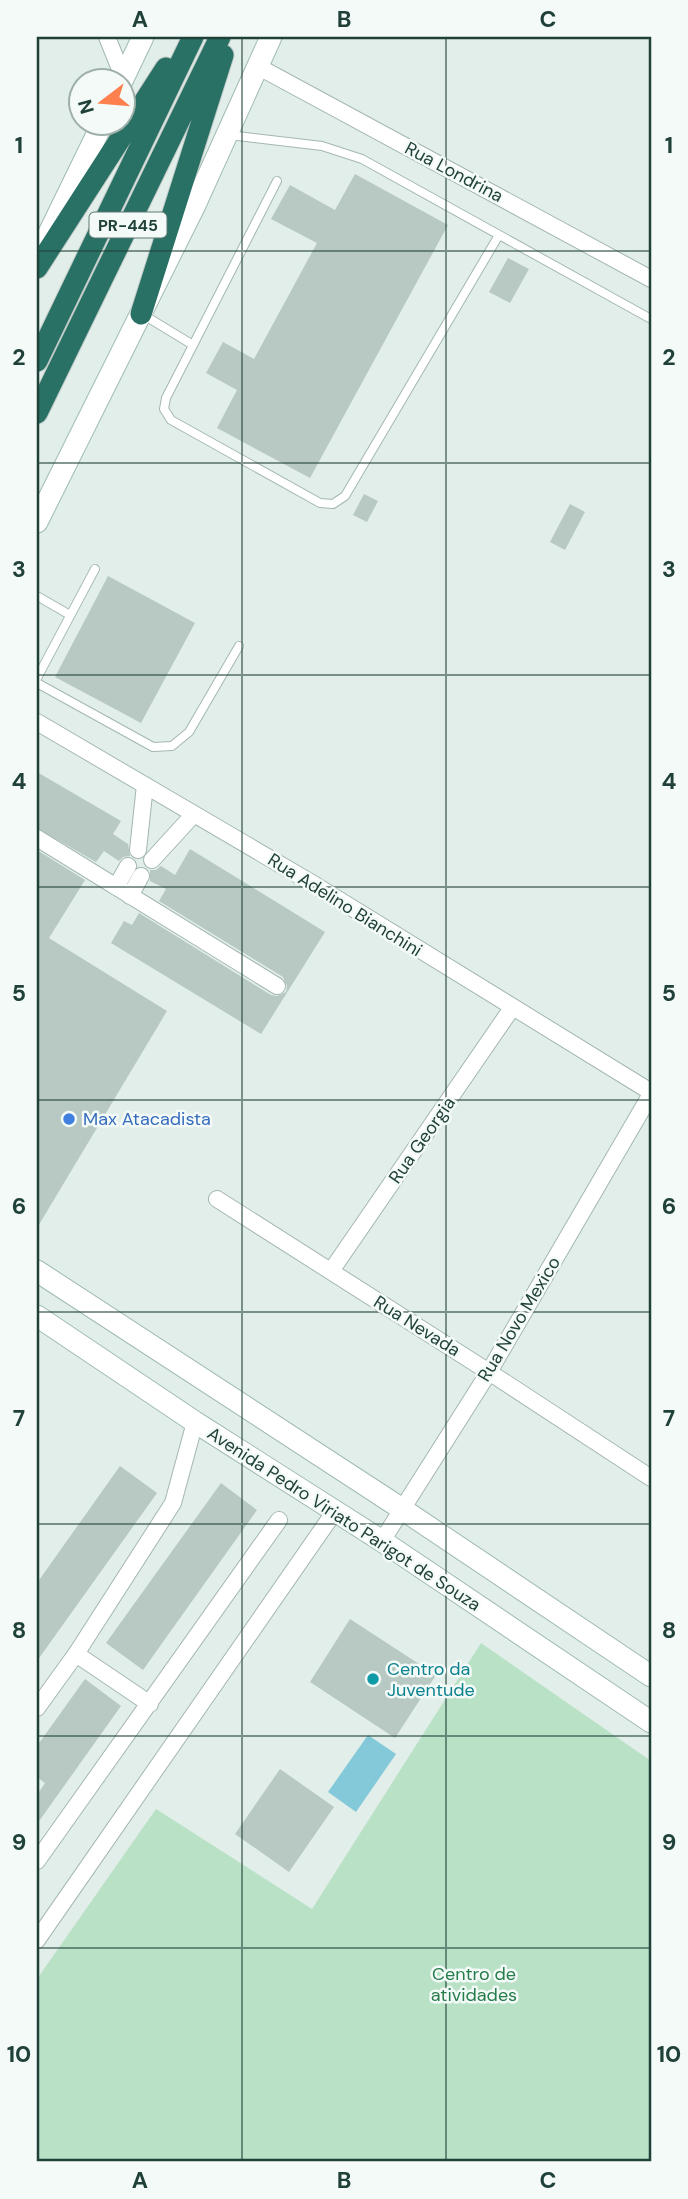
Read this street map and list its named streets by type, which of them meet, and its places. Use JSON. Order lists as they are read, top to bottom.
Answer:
{
  "streets": {
    "highway": ["PR-445"],
    "street": [
      "Rua Londrina",
      "Rua Adelino Bianchini",
      "Rua Georgia",
      "Rua Novo Mexico",
      "Rua Nevada",
      "Avenida Pedro Viriato Parigot de Souza"
    ]
  },
  "crossings": [
    ["Rua Adelino Bianchini", "Rua Georgia"],
    ["Rua Adelino Bianchini", "Rua Novo Mexico"],
    ["Rua Georgia", "Rua Nevada"],
    ["Rua Novo Mexico", "Rua Nevada"],
    ["Rua Novo Mexico", "Avenida Pedro Viriato Parigot de Souza"]
  ],
  "parks": ["Centro de atividades"],
  "places": ["Max Atacadista", "Centro da Juventude"],
  "north": "left",
  "grid": {
    "columns": ["A", "B", "C"],
    "rows": [
      "1",
      "2",
      "3",
      "4",
      "5",
      "6",
      "7",
      "8",
      "9",
      "10"
    ]
  }
}
